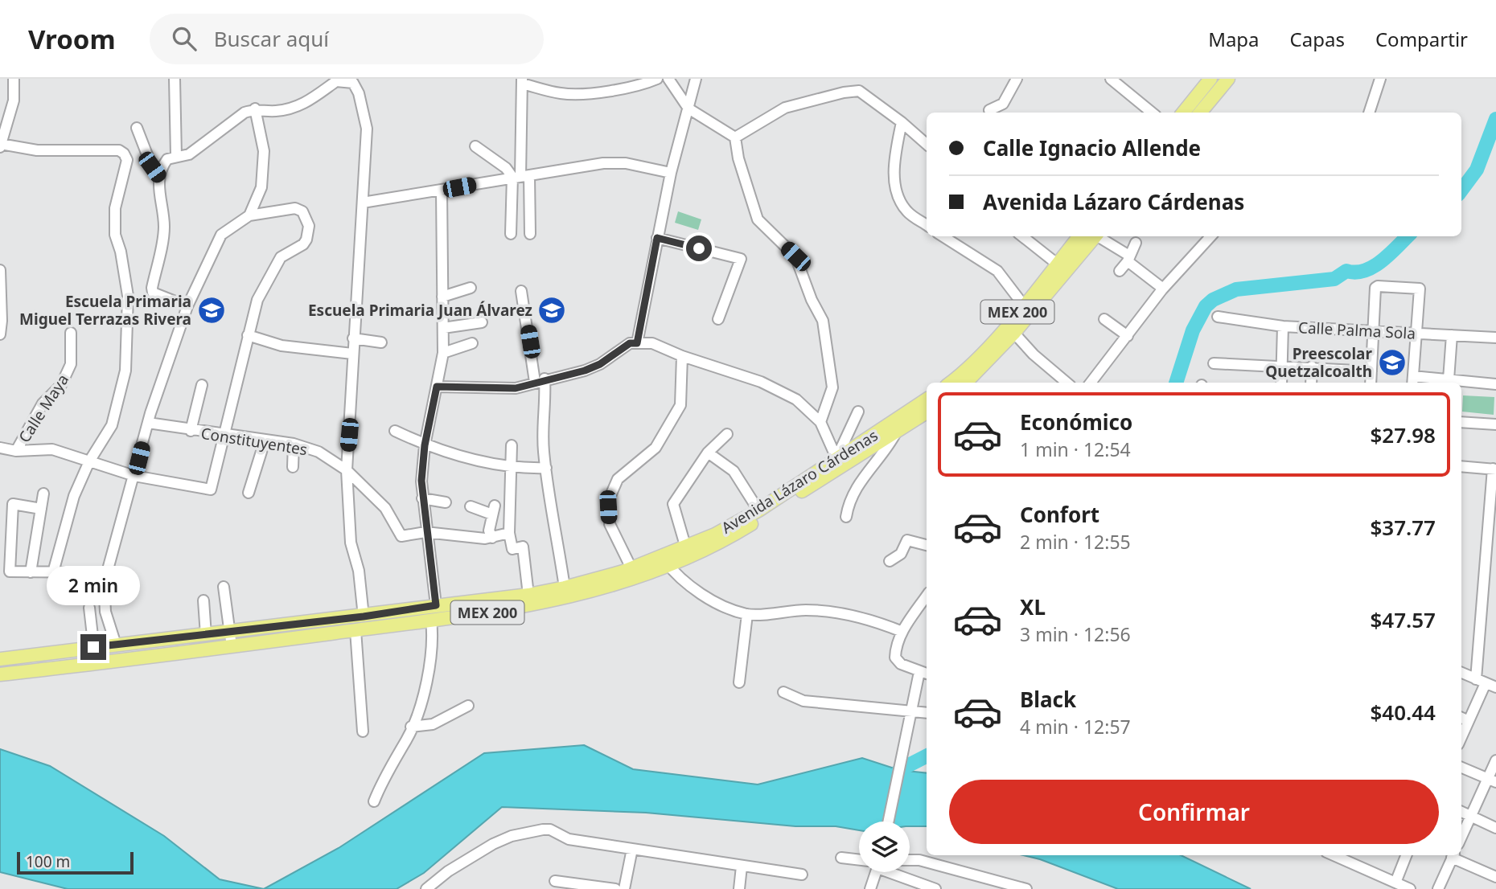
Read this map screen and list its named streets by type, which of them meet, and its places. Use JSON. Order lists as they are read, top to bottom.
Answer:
{
  "streets": {
    "main road": ["MEX 200", "Avenida Lázaro Cárdenas"],
    "street": ["Calle Palma Sola", "Calle Maya", "Constituyentes"]
  },
  "places": {
    "school or university": ["Escuela Primaria Miguel Terrazas Rivera", "Escuela Primaria Juan Álvarez", "Preescolar Quetzalcoalth"]
  },
  "scale_bar": "100 m",
  "page": {
    "header": "Vroom",
    "search": "Buscar aquí",
    "nav": ["Mapa", "Capas", "Compartir"],
    "banner": ["Calle Ignacio Allende", "Avenida Lázaro Cárdenas"],
    "list": [
      {
        "name": "Económico",
        "note": "1 min · 12:54",
        "value": "$27.98"
      },
      {
        "name": "Confort",
        "note": "2 min · 12:55",
        "value": "$37.77"
      },
      {
        "name": "XL",
        "note": "3 min · 12:56",
        "value": "$47.57"
      },
      {
        "name": "Black",
        "note": "4 min · 12:57",
        "value": "$40.44"
      }
    ],
    "bubble": "2 min",
    "buttons": "Confirmar",
    "scale": "100 m"
  }
}
